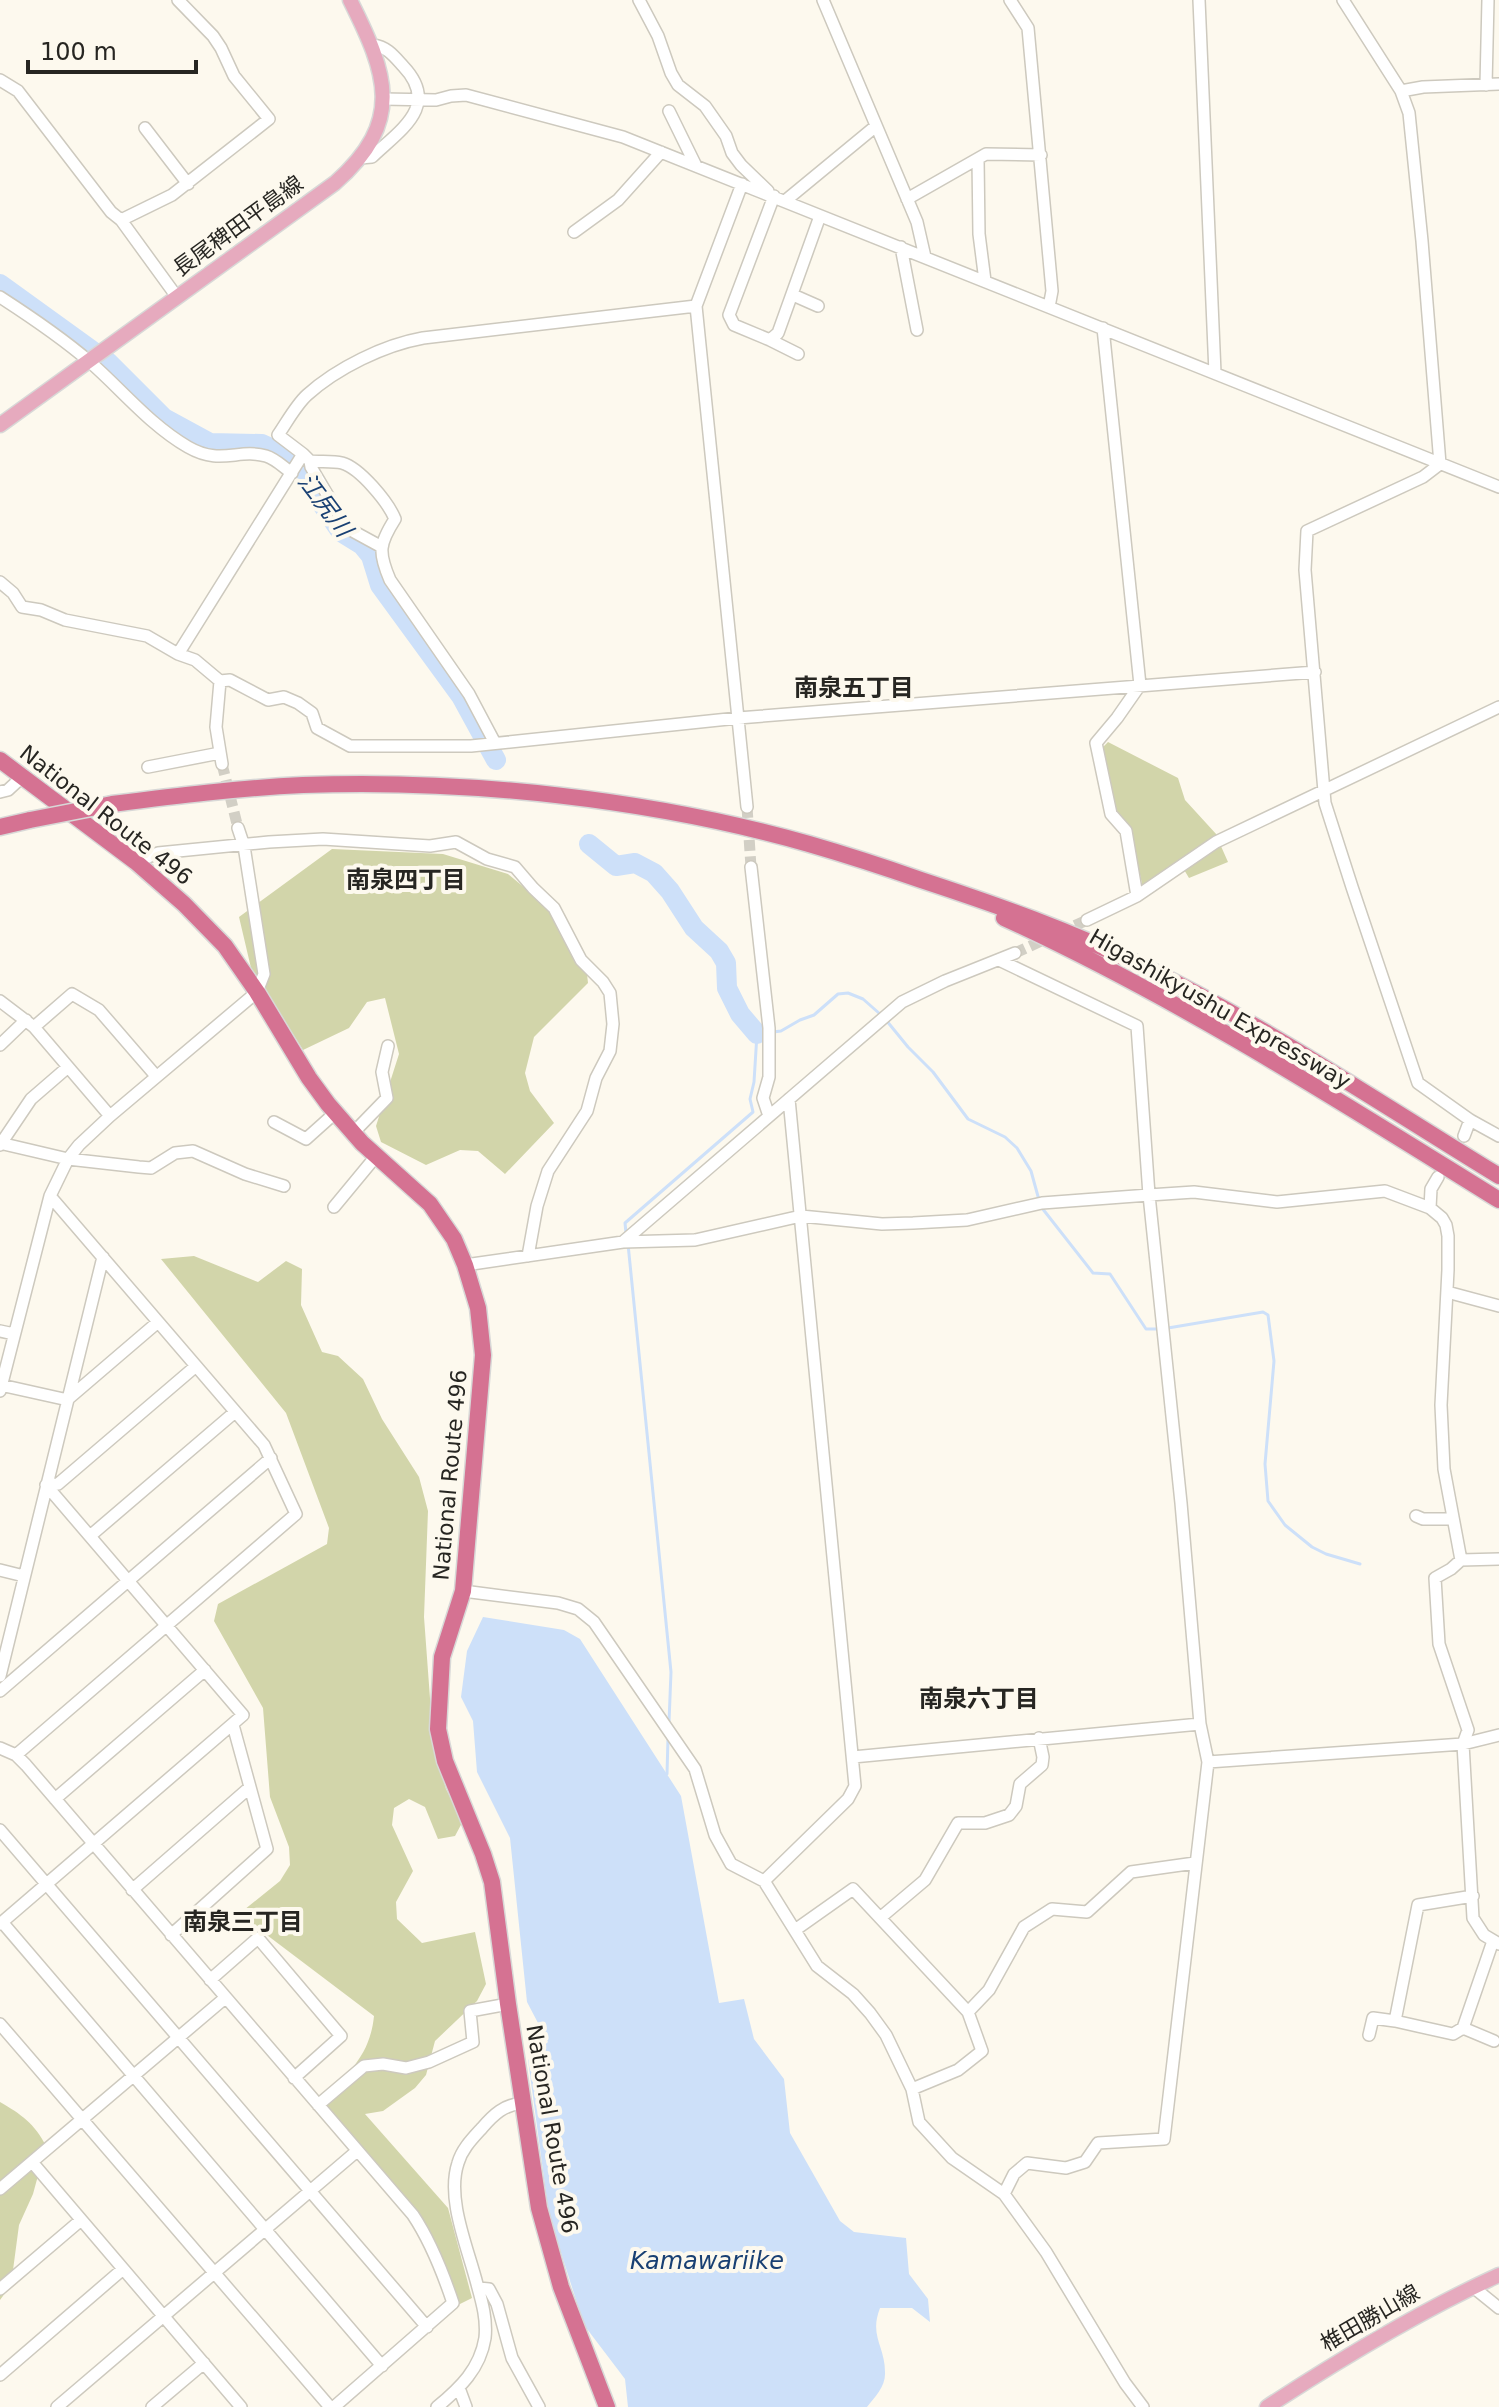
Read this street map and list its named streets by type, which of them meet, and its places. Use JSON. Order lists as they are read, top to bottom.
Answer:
{
  "streets": {
    "highway": ["National Route 496", "Higashikyushu Expressway"],
    "main road": ["長尾稗田平島線", "椎田勝山線"]
  },
  "districts": [
    "南泉五丁目",
    "南泉四丁目",
    "南泉六丁目",
    "南泉三丁目"
  ],
  "water": ["江尻川", "Kamawariike"],
  "scale_bar": "100 m"
}
